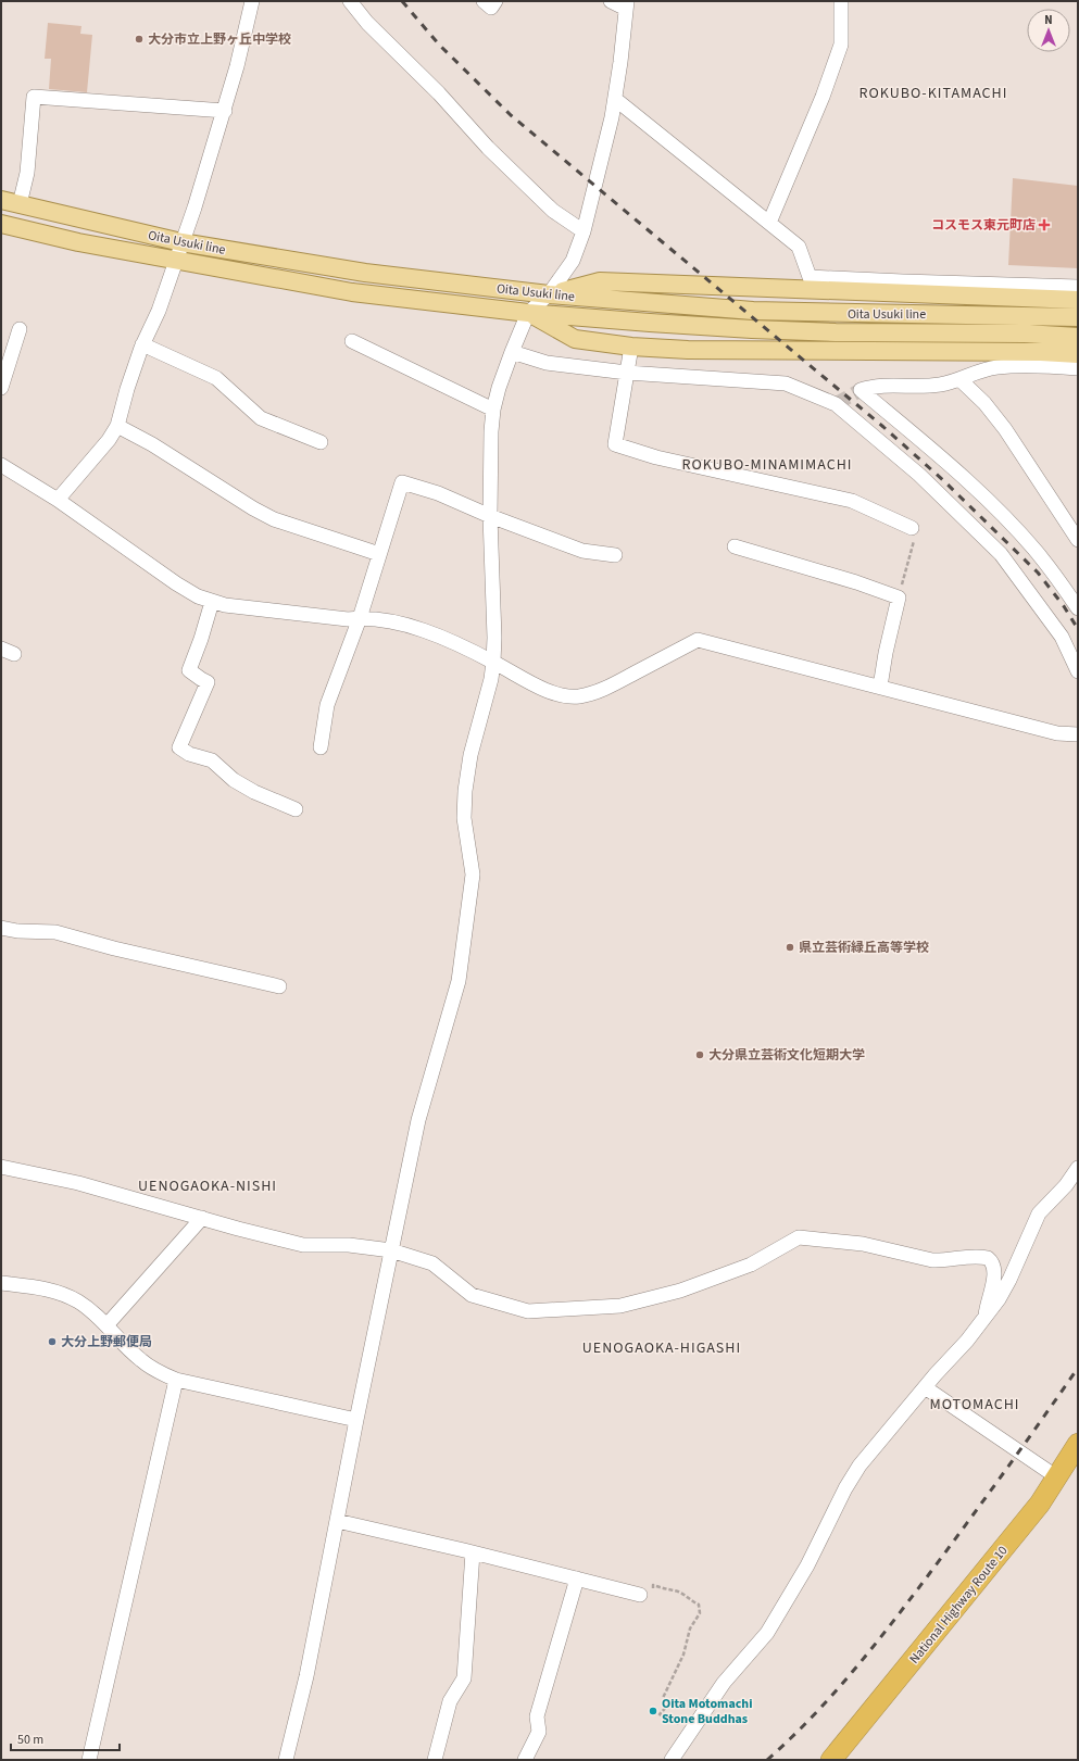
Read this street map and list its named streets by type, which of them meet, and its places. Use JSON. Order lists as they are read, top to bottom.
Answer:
{
  "streets": {
    "highway": ["National Highway Route 10"],
    "main road": ["Oita Usuki line"]
  },
  "districts": [
    "ROKUBO-KITAMACHI",
    "ROKUBO-MINAMIMACHI",
    "UENOGAOKA-NISHI",
    "UENOGAOKA-HIGASHI",
    "MOTOMACHI"
  ],
  "places": {
    "other": [
      "大分市立上野ヶ丘中学校",
      "県立芸術緑丘高等学校",
      "大分県立芸術文化短期大学",
      "大分上野郵便局",
      "Oita Motomachi Stone Buddhas"
    ],
    "health": ["コスモス東元町店"]
  },
  "scale_bar": "50 m",
  "north": "top"
}
